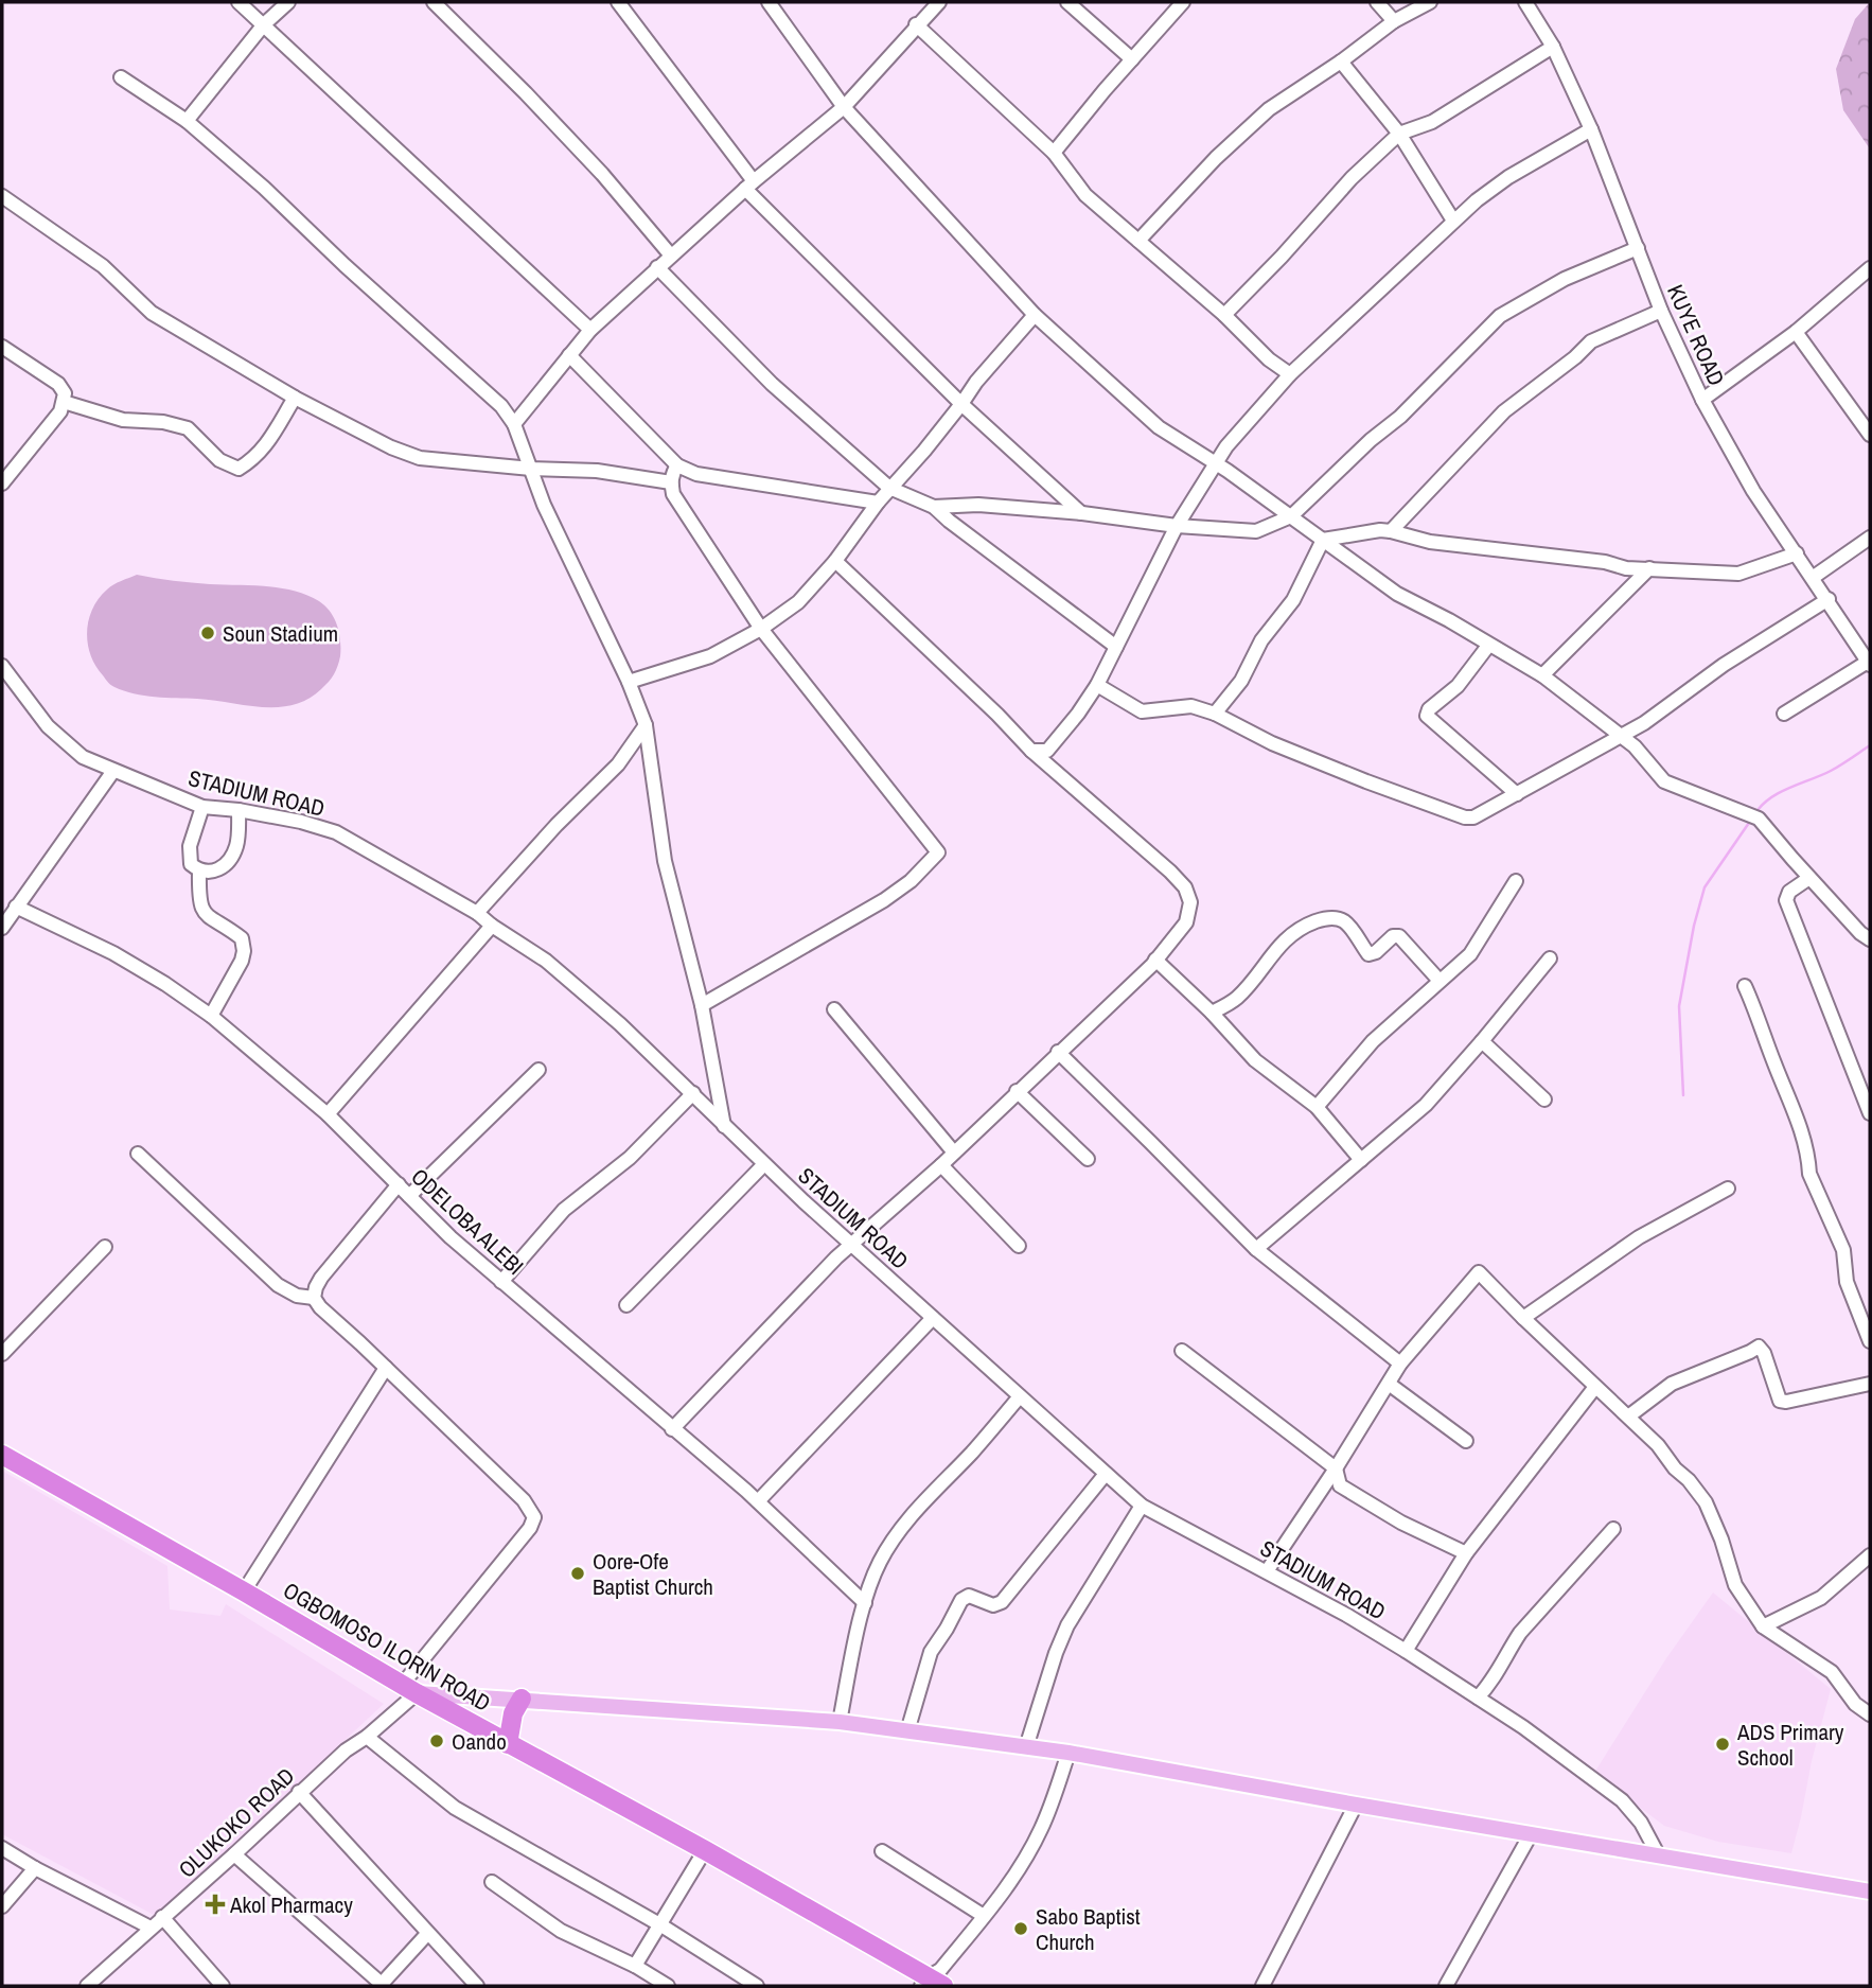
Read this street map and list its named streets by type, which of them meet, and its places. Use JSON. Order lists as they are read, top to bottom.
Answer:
{
  "streets": {
    "highway": ["OGBOMOSO ILORIN ROAD"],
    "street": [
      "KUYE ROAD",
      "STADIUM ROAD",
      "ODELOBA ALEBI",
      "OLUKOKO ROAD"
    ]
  },
  "crossings": [
    ["OGBOMOSO ILORIN ROAD", "OLUKOKO ROAD"]
  ],
  "places": {
    "other": [
      "Soun Stadium",
      "Oore-Ofe Baptist Church",
      "Oando",
      "ADS Primary School",
      "Sabo Baptist Church"
    ],
    "health": ["Akol Pharmacy"]
  }
}
